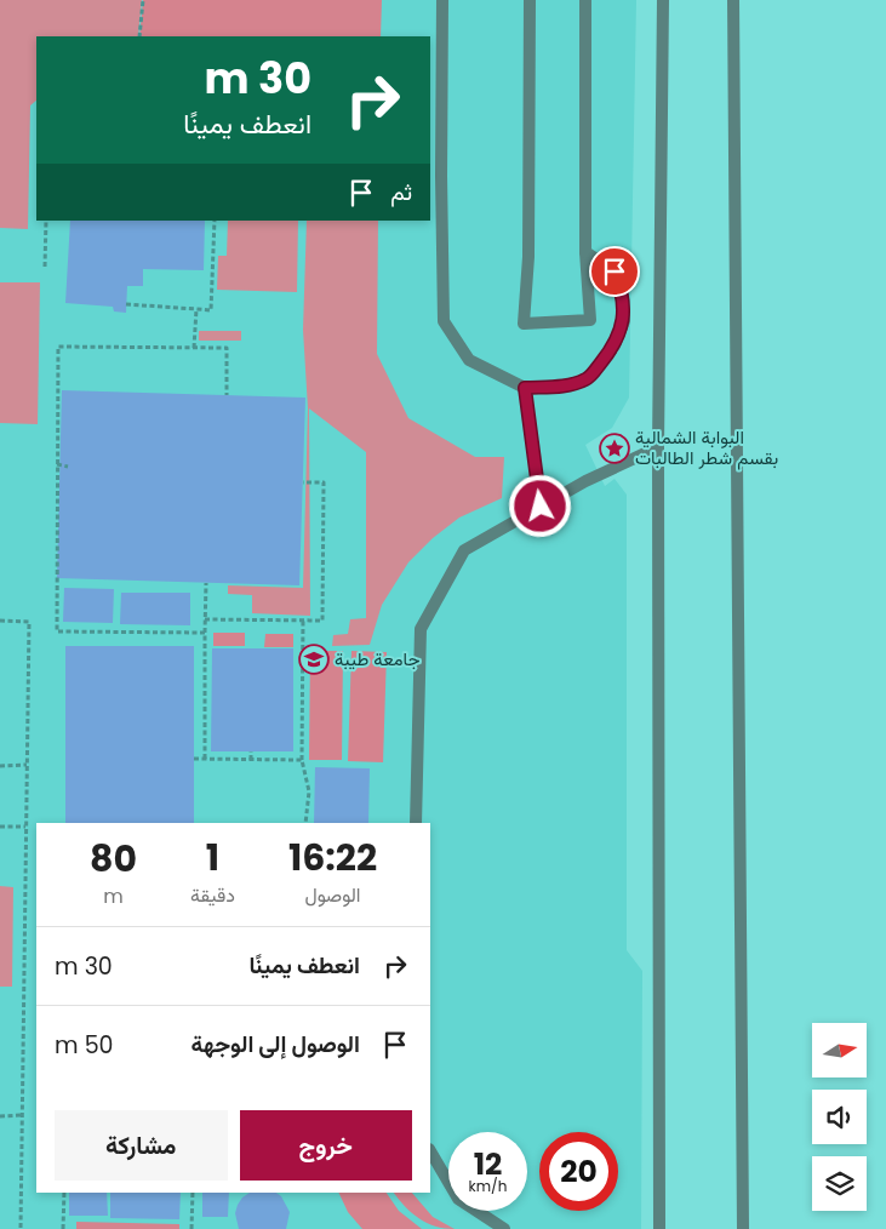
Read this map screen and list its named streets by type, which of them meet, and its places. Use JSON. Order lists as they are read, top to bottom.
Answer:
{
  "places": {
    "place": ["البوابة الشمالية بقسم شطر الطالبات"],
    "school or university": ["جامعة طيبة"]
  },
  "north": "right",
  "page": {
    "turn": ["30 m", "انعطف يمينًا"],
    "then": "ثم",
    "eta": [
      "16:22",
      "الوصول",
      "1",
      "دقيقة",
      "80",
      "m"
    ],
    "list": [
      {
        "name": "انعطف يمينًا",
        "value": "30 m"
      },
      {
        "name": "الوصول إلى الوجهة",
        "value": "50 m"
      }
    ],
    "buttons": ["خروج", "مشاركة"],
    "speed": "12 km/h",
    "limit": "20"
  }
}
